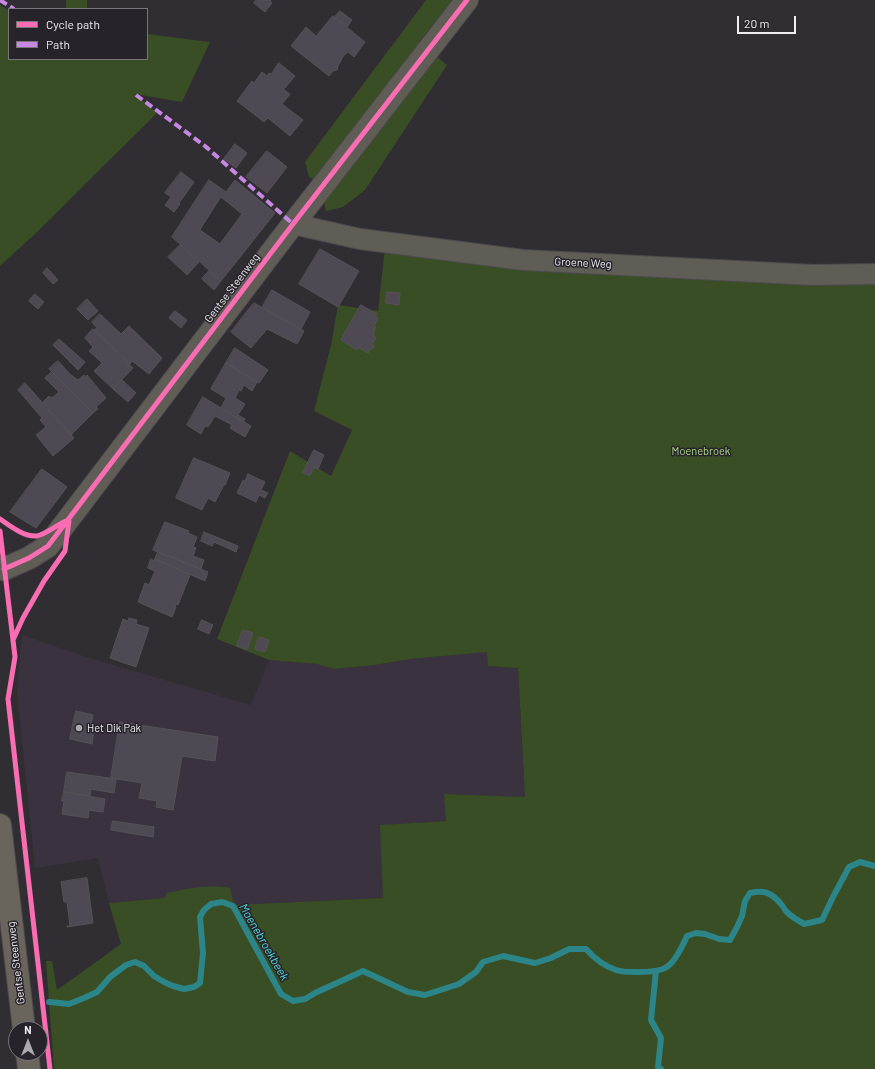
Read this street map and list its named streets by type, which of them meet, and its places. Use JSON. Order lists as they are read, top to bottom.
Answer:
{
  "streets": {
    "main road": ["Gentse Steenweg"],
    "street": ["Groene Weg"]
  },
  "crossings": [
    ["Groene Weg", "Gentse Steenweg"]
  ],
  "water": ["Moenebroekbeek"],
  "parks": ["Moenebroek"],
  "places": ["Het Dik Pak"],
  "legend": ["Cycle path", "Path"],
  "scale_bar": "20 m",
  "north": "top"
}
